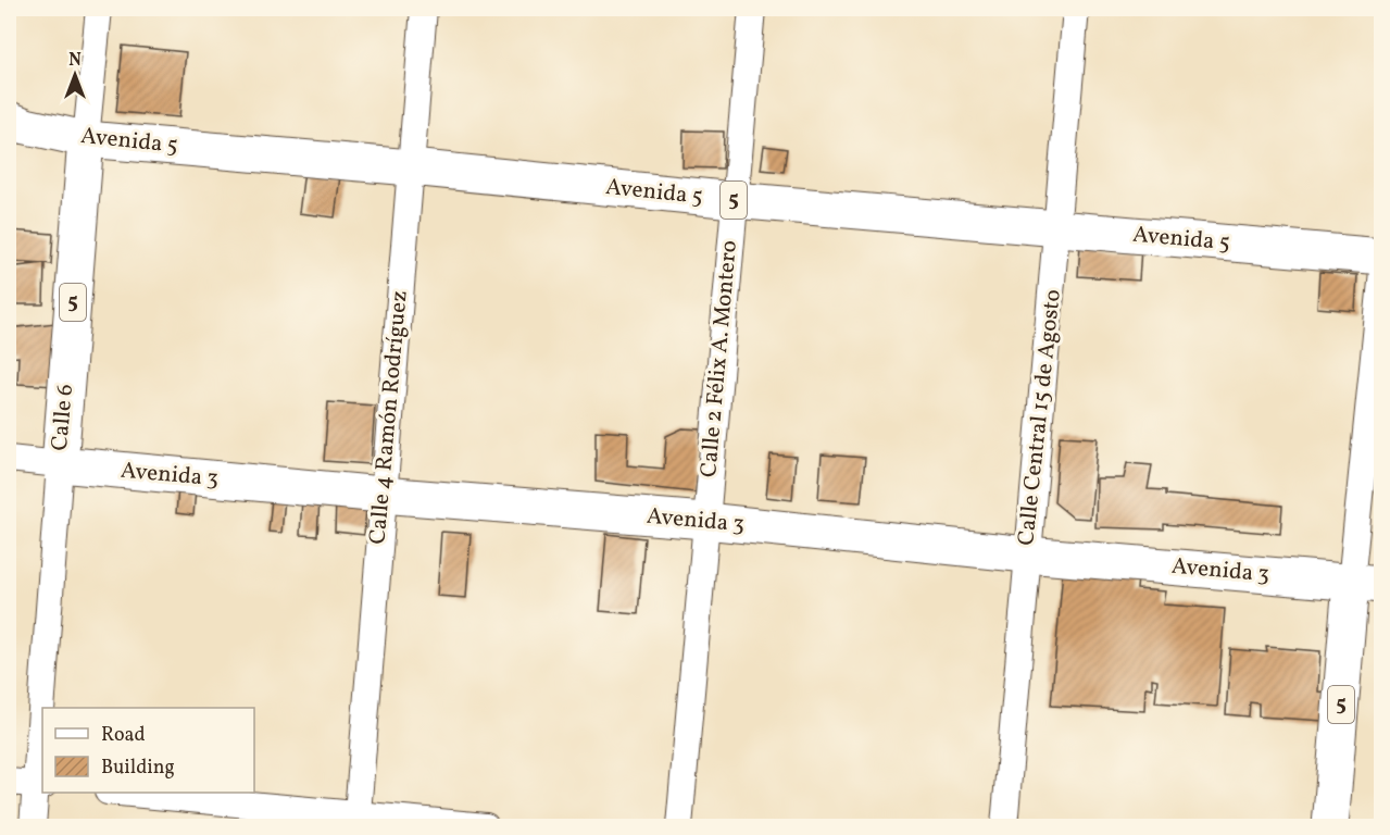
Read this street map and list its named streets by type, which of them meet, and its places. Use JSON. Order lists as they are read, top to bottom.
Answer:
{
  "streets": {
    "main road": [
      "Avenida 5",
      "5",
      "Calle 6",
      "Avenida 3"
    ],
    "street": ["Calle 2 Félix A. Montero", "Calle 4 Ramón Rodríguez", "Calle Central 15 de Agosto"]
  },
  "crossings": [
    ["Avenida 5", "Calle 2 Félix A. Montero"],
    ["Avenida 5", "Calle 6"],
    ["Avenida 5", "Calle 4 Ramón Rodríguez"],
    ["Avenida 5", "Calle Central 15 de Agosto"],
    ["5", "Avenida 3"],
    ["Calle 2 Félix A. Montero", "Avenida 3"],
    ["Calle 6", "Avenida 3"],
    ["Calle 4 Ramón Rodríguez", "Avenida 3"],
    ["Calle Central 15 de Agosto", "Avenida 3"]
  ],
  "legend": ["Road", "Building"],
  "north": "top"
}
